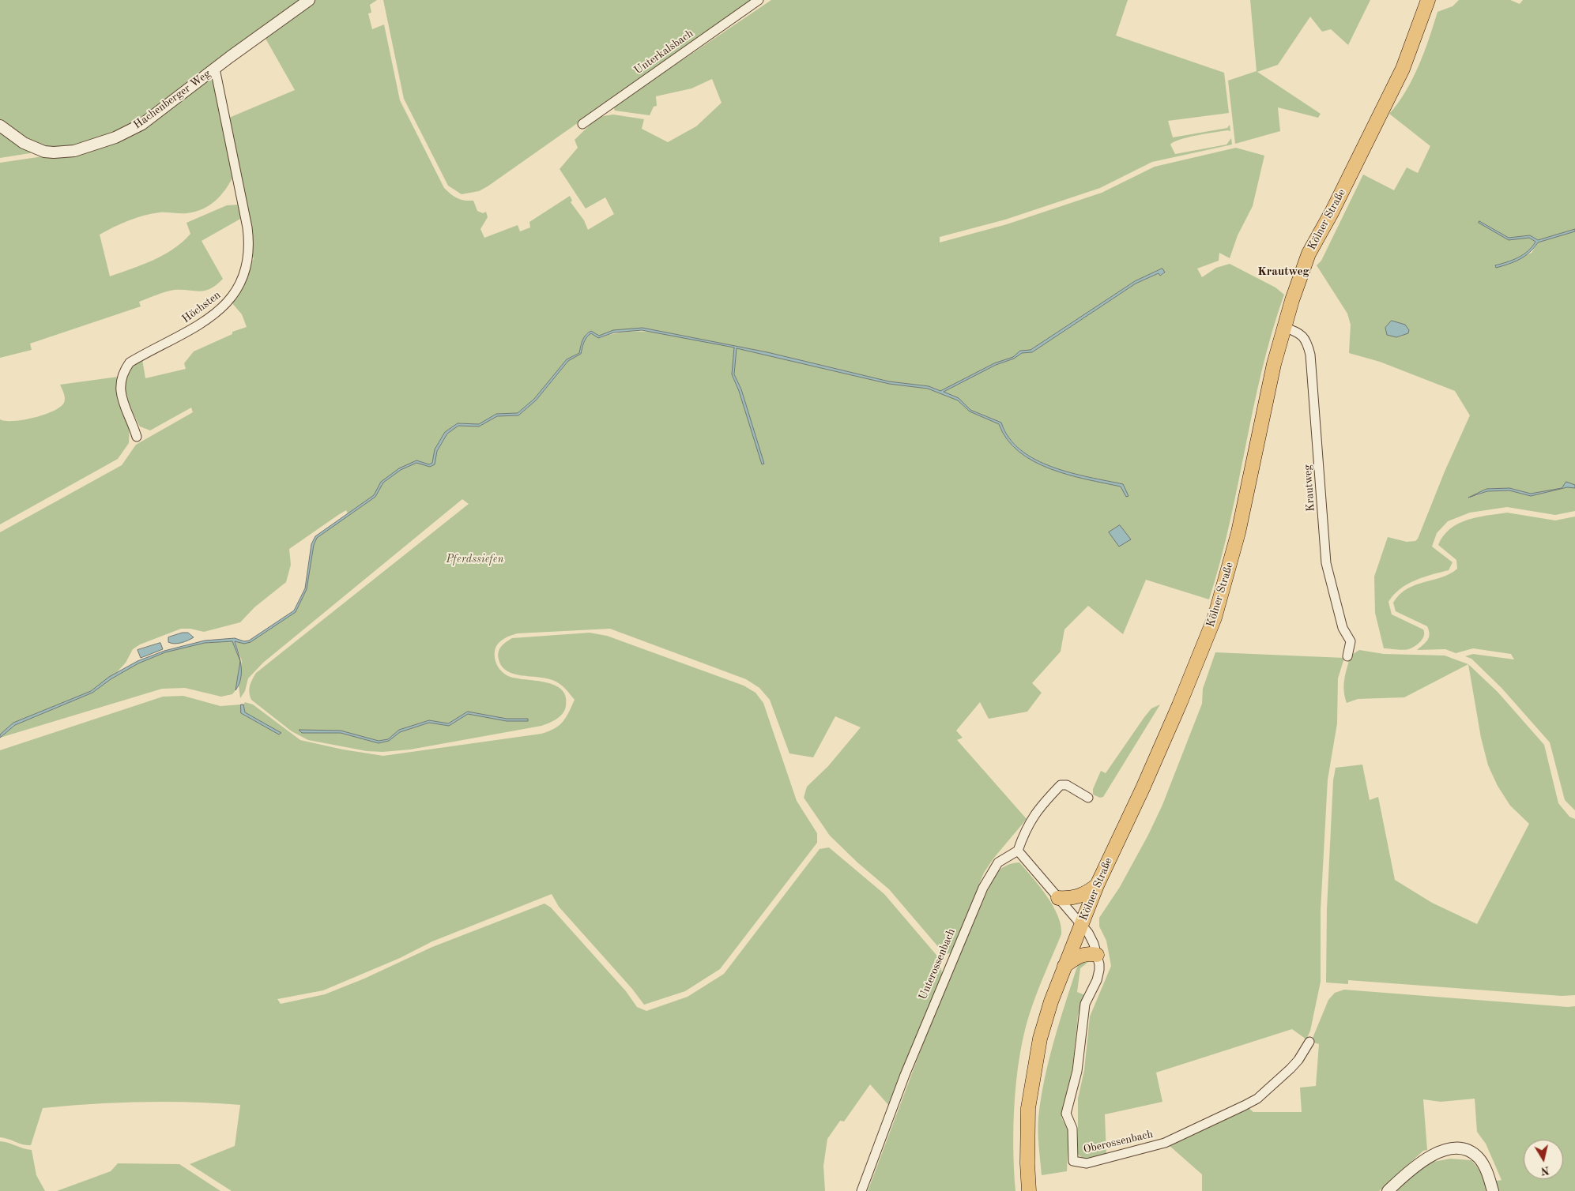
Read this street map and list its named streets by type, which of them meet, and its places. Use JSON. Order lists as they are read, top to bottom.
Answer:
{
  "streets": {
    "main road": ["Kölner Straße"],
    "street": [
      "Unterkalsbach",
      "Hachenberger Weg",
      "Höchsten",
      "Krautweg",
      "Unterossenbach",
      "Oberossenbach"
    ]
  },
  "crossings": [
    ["Hachenberger Weg", "Höchsten"],
    ["Kölner Straße", "Krautweg"],
    ["Kölner Straße", "Oberossenbach"]
  ],
  "districts": ["Krautweg"],
  "parks": ["Pferdssiefen"],
  "north": "bottom"
}
